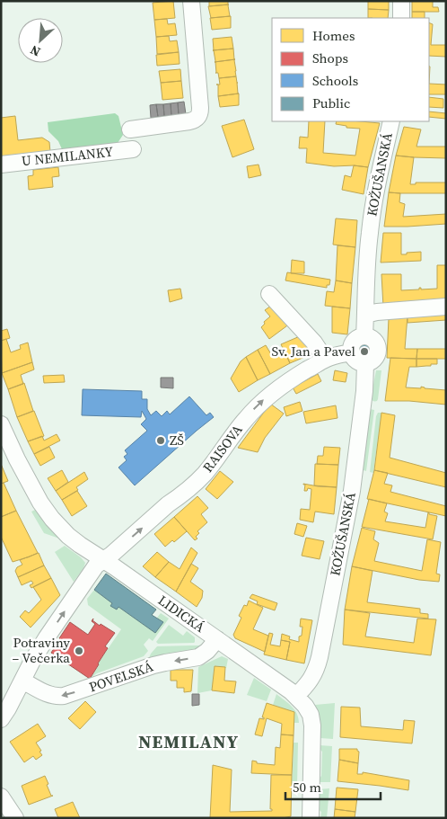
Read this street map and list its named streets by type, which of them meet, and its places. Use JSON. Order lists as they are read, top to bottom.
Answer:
{
  "streets": {
    "street": [
      "U NEMILANKY",
      "KOŽUŠANSKÁ",
      "RAISOVA",
      "LIDICKÁ",
      "POVELSKÁ"
    ]
  },
  "crossings": [
    ["KOŽUŠANSKÁ", "RAISOVA"],
    ["KOŽUŠANSKÁ", "LIDICKÁ"],
    ["RAISOVA", "LIDICKÁ"],
    ["LIDICKÁ", "POVELSKÁ"]
  ],
  "one_way": ["RAISOVA", "POVELSKÁ"],
  "districts": ["NEMILANY"],
  "places": ["Sv. Jan a Pavel", "ZŠ", "Potraviny – Večerka"],
  "legend": [
    "Homes",
    "Shops",
    "Schools",
    "Public"
  ],
  "scale_bar": "50 m",
  "north": "bottom left"
}
